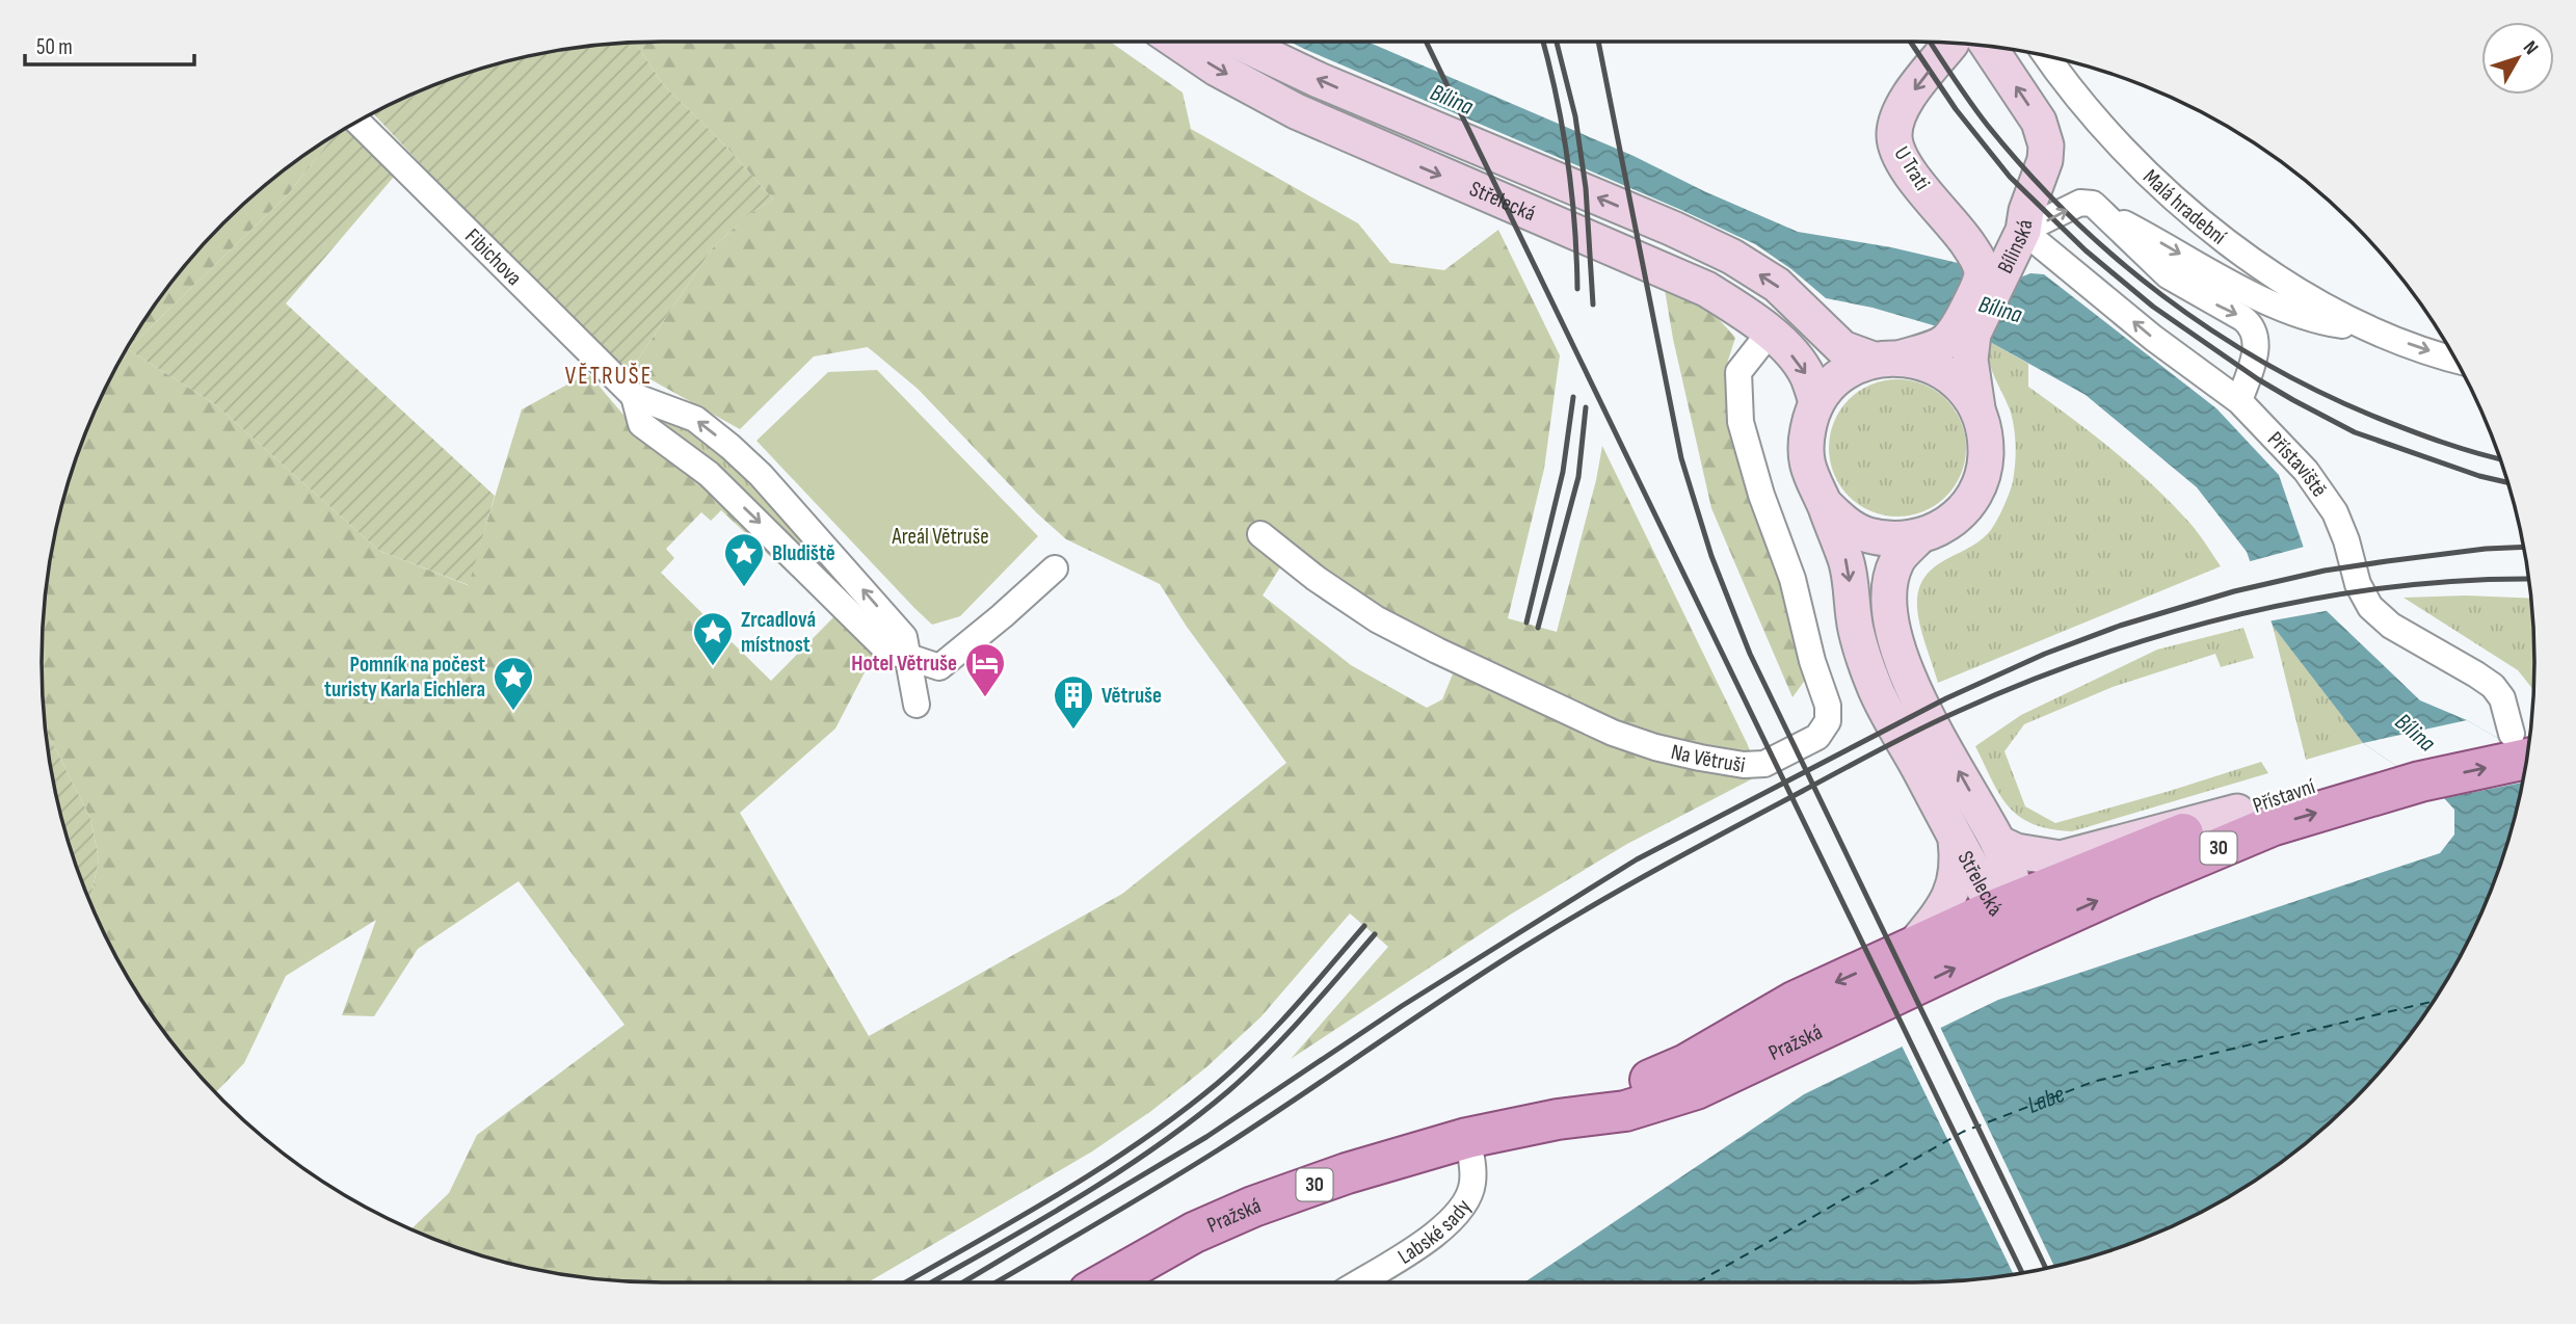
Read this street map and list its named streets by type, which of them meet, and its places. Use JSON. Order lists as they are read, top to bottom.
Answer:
{
  "streets": {
    "main road": [
      "U Trati",
      "Střelecká",
      "Bílinská",
      "Přístavní",
      "30",
      "Pražská"
    ],
    "street": [
      "Malá hradební",
      "Fibichova",
      "Přístaviště",
      "Na Větruši",
      "Labské sady"
    ]
  },
  "crossings": [
    ["U Trati", "Bílinská"],
    ["Střelecká", "Bílinská"],
    ["Střelecká", "Na Větruši"],
    ["Střelecká", "Přístavní"],
    ["Střelecká", "Pražská"],
    ["Bílinská", "Přístaviště"],
    ["Přístaviště", "Přístavní"],
    ["Přístavní", "Pražská"],
    ["Pražská", "Labské sady"]
  ],
  "one_way": ["U Trati", "Bílinská", "Přístaviště"],
  "districts": ["VĚTRUŠE"],
  "water": ["Bílina", "Labe"],
  "parks": ["Areál Větruše"],
  "places": {
    "place": ["Bludiště", "Zrcadlová místnost", "Pomník na počest turisty Karla Eichlera"],
    "hotel": ["Hotel Větruše"],
    "building": ["Větruše"]
  },
  "scale_bar": "50 m",
  "north": "top right"
}
